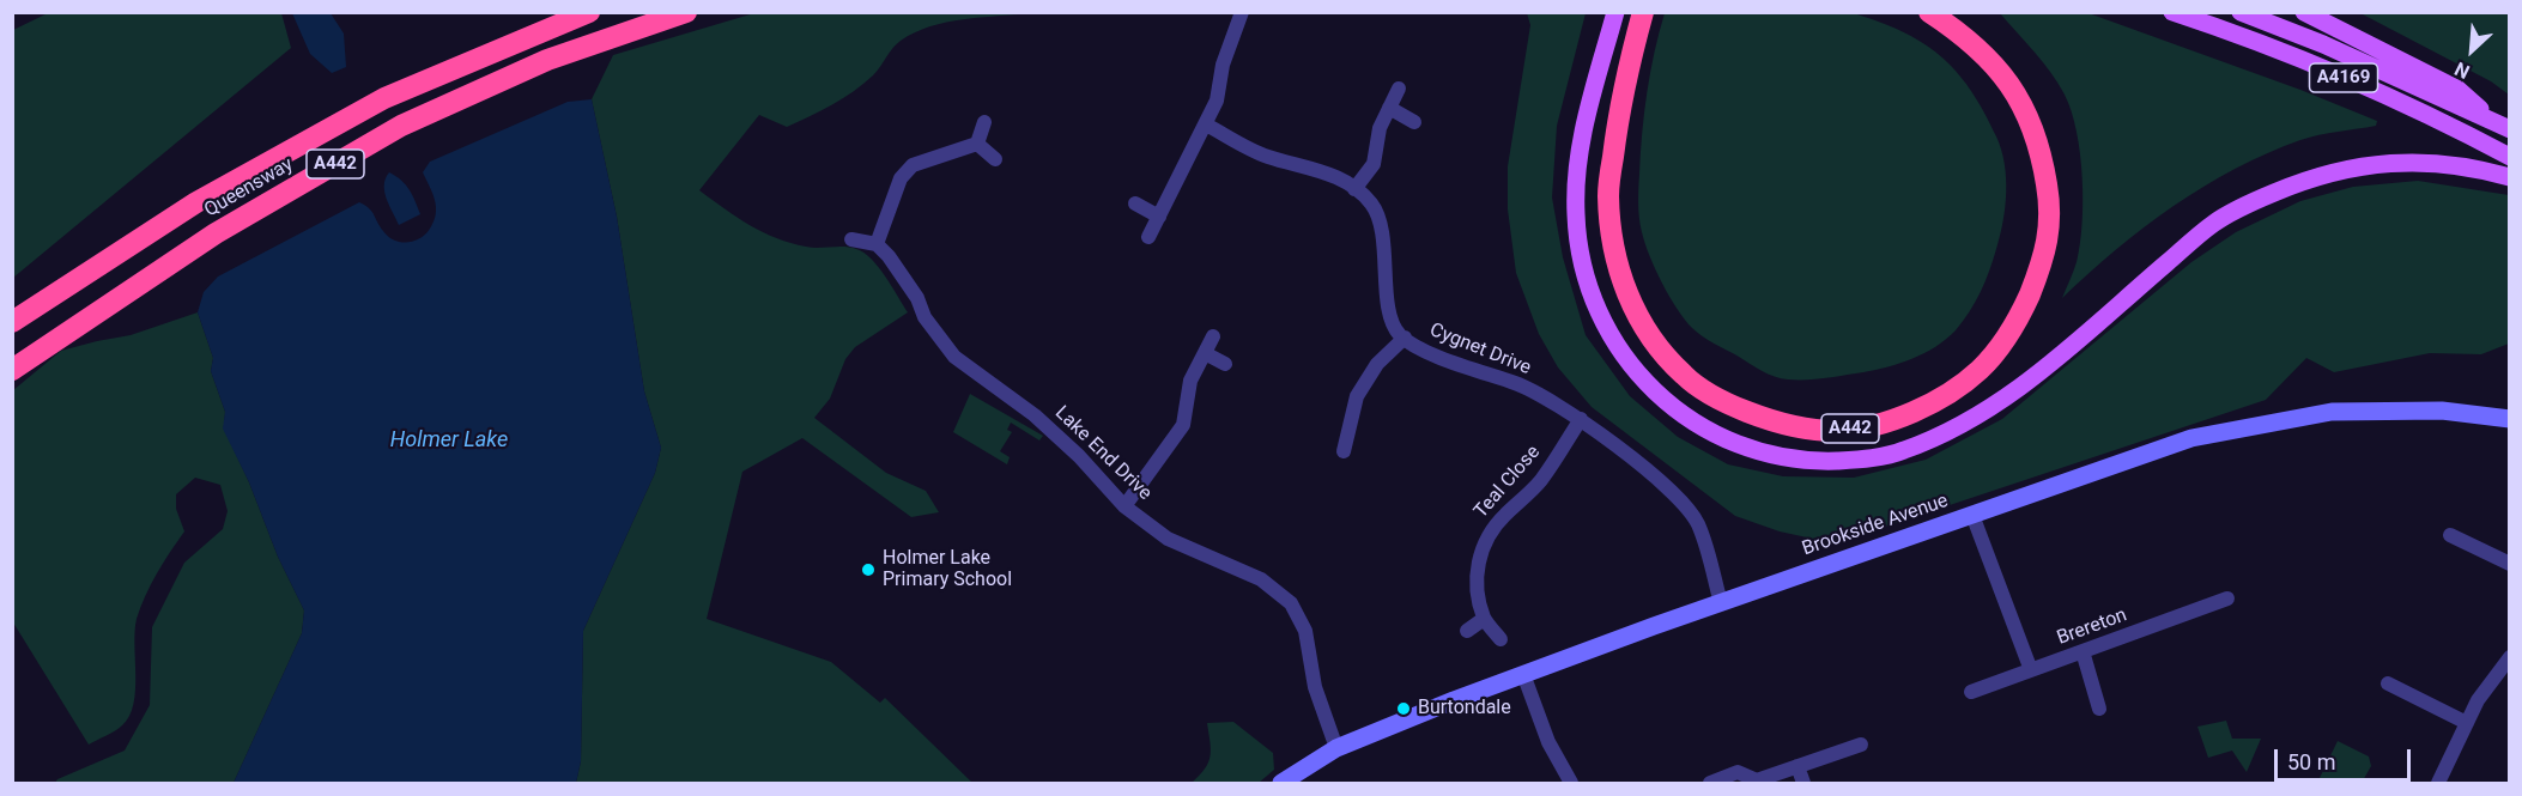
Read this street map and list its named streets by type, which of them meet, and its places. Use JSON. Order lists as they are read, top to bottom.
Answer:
{
  "streets": {
    "highway": ["A442", "Queensway"],
    "main road": ["A4169"],
    "street": [
      "Cygnet Drive",
      "Lake End Drive",
      "Teal Close",
      "Brookside Avenue",
      "Brereton"
    ]
  },
  "crossings": [
    ["Cygnet Drive", "Teal Close"],
    ["Cygnet Drive", "Brookside Avenue"],
    ["Lake End Drive", "Brookside Avenue"]
  ],
  "water": ["Holmer Lake"],
  "places": ["Holmer Lake Primary School", "Burtondale"],
  "scale_bar": "50 m",
  "north": "bottom left"
}
